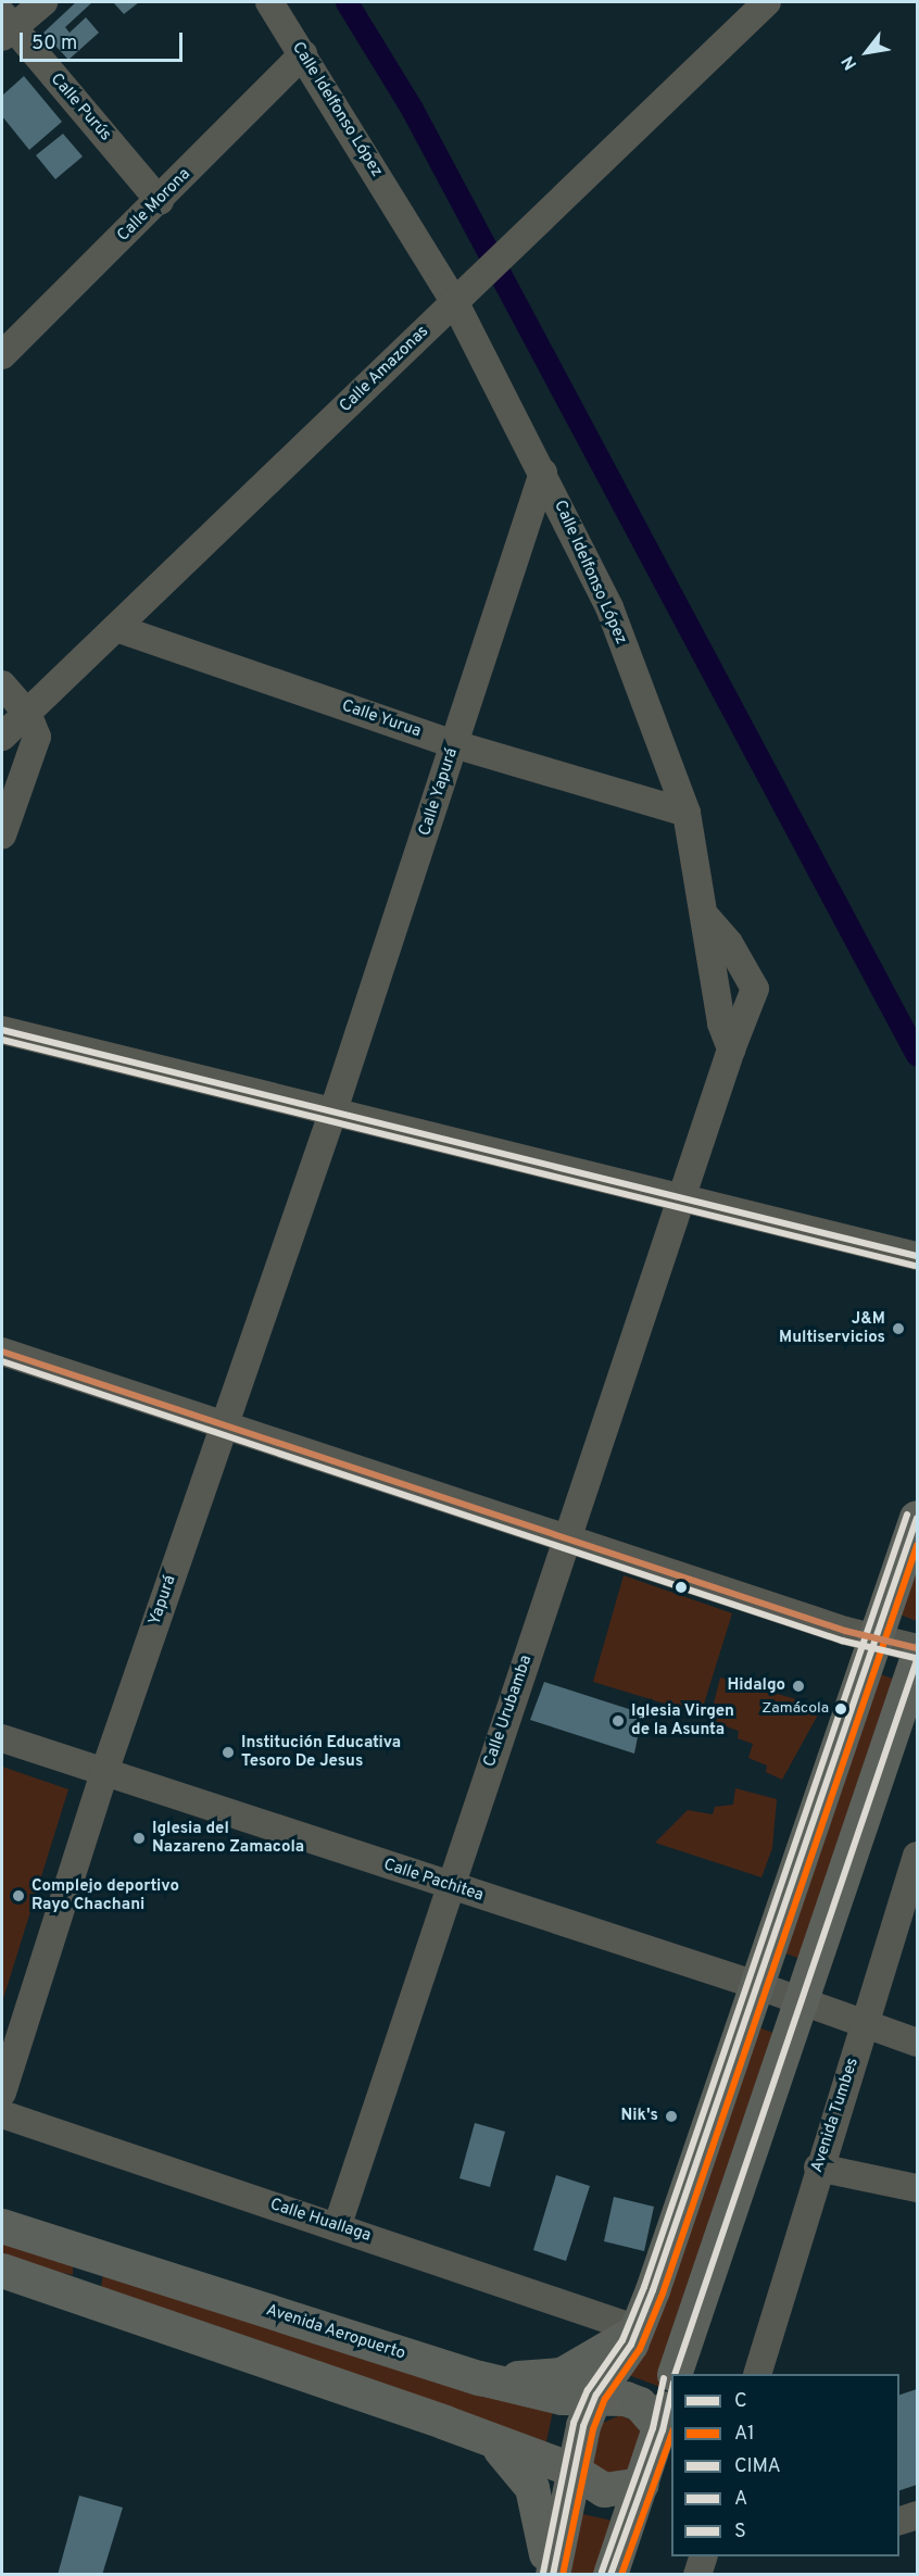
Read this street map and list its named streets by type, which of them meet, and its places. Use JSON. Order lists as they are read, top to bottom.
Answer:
{
  "streets": {
    "main road": ["Avenida Aeropuerto"],
    "street": [
      "Calle Purús",
      "Calle Idelfonso López",
      "Calle Morona",
      "Calle Amazonas",
      "Calle Yurua",
      "Calle Yapurá",
      "Yapurá",
      "Calle Urubamba",
      "Calle Pachitea",
      "Avenida Tumbes",
      "Calle Huallaga"
    ]
  },
  "crossings": [
    ["Calle Purús", "Calle Morona"],
    ["Calle Idelfonso López", "Calle Morona"],
    ["Calle Idelfonso López", "Calle Amazonas"],
    ["Calle Idelfonso López", "Calle Yurua"],
    ["Calle Idelfonso López", "Calle Yapurá"],
    ["Calle Amazonas", "Calle Yurua"],
    ["Calle Yurua", "Calle Yapurá"],
    ["Calle Yapurá", "Yapurá"],
    ["Yapurá", "Calle Pachitea"],
    ["Calle Urubamba", "Calle Pachitea"],
    ["Calle Urubamba", "Calle Huallaga"],
    ["Calle Pachitea", "Avenida Tumbes"]
  ],
  "places": [
    "J&M Multiservicios",
    "Hidalgo",
    "Zamácola",
    "Iglesia Virgen de la Asunta",
    "Institución Educativa Tesoro De Jesus",
    "Iglesia del Nazareno Zamacola",
    "Complejo deportivo Rayo Chachani",
    "Nik's"
  ],
  "lines": [
    "transit line C",
    "transit line A",
    "transit line CIMA",
    "transit line S",
    "transit line A1"
  ],
  "legend": [
    "C",
    "A1",
    "CIMA",
    "A",
    "S"
  ],
  "scale_bar": "50 m",
  "north": "bottom left"
}
